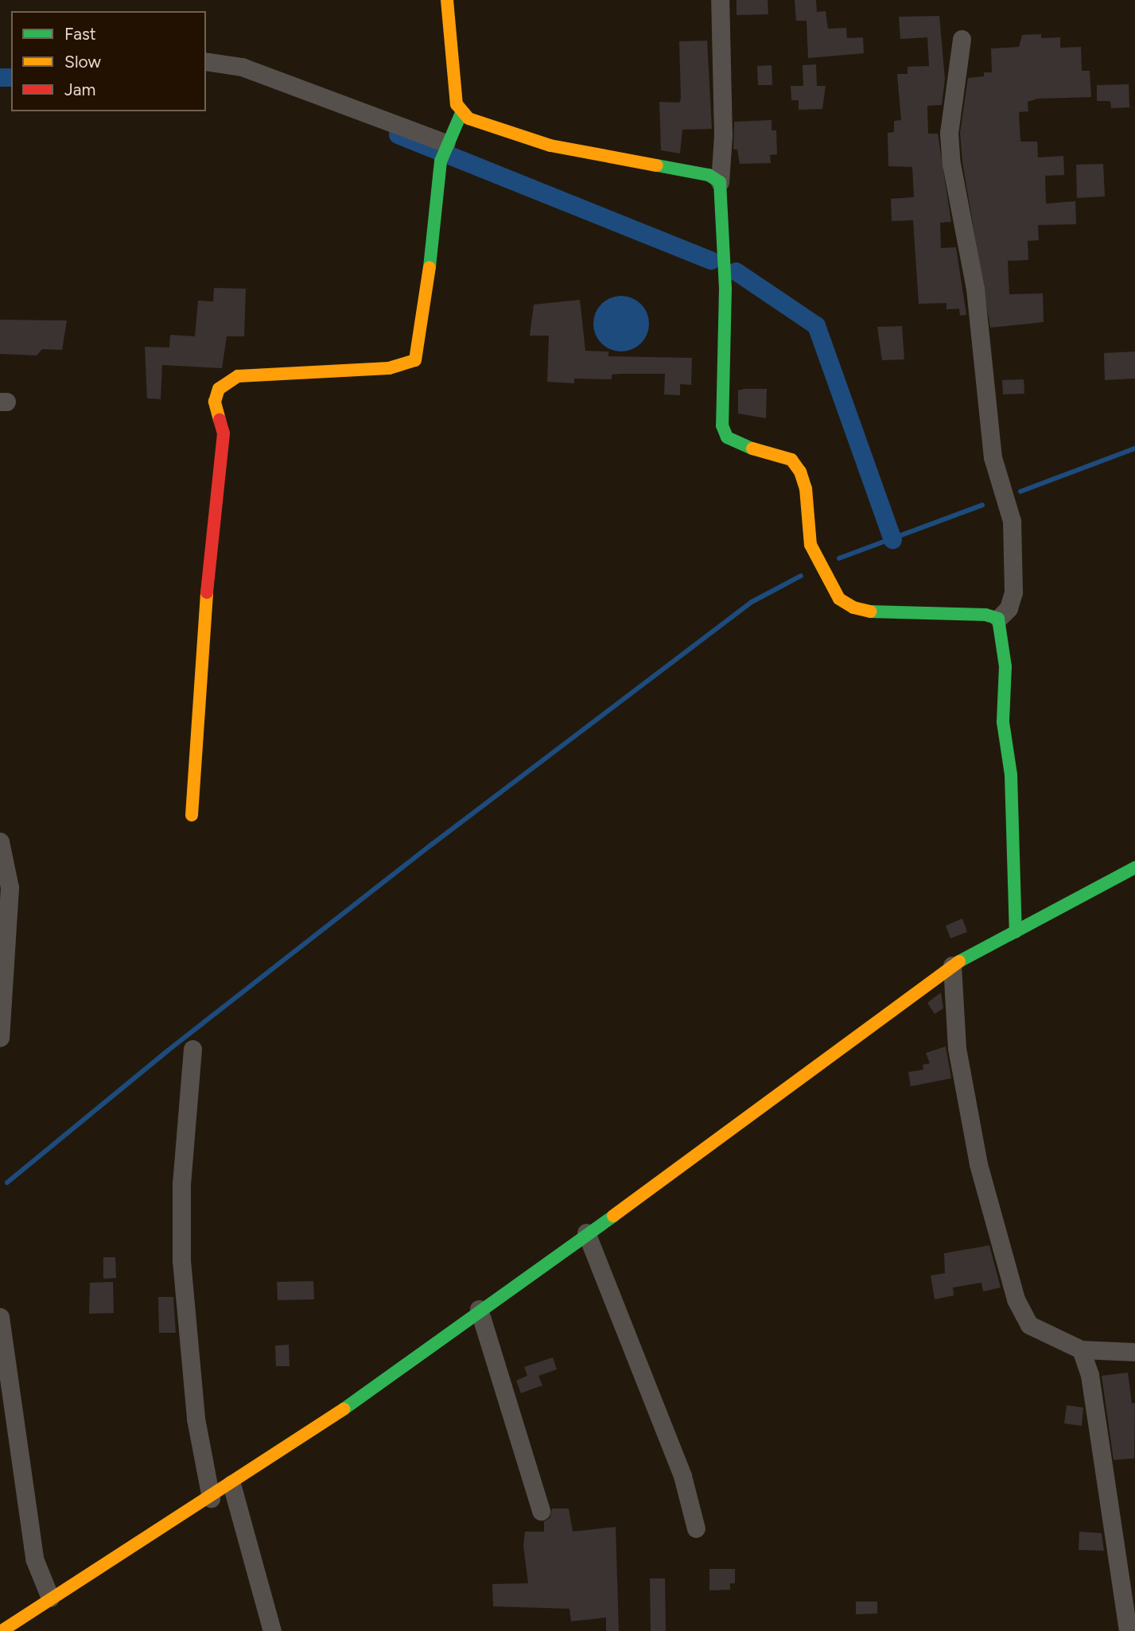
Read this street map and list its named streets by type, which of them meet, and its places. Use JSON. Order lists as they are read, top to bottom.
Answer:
{
  "legend": ["Fast", "Slow", "Jam"]
}
